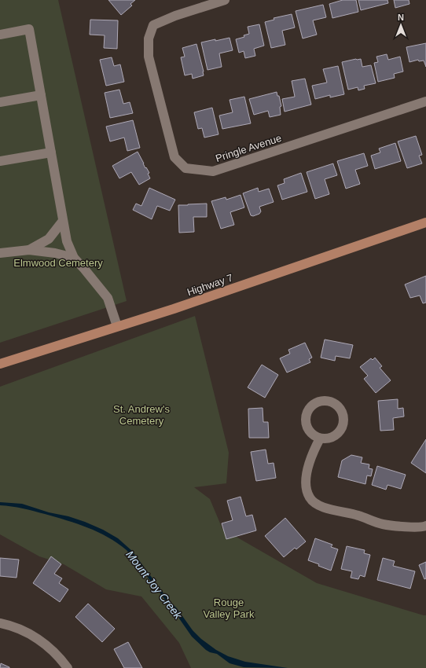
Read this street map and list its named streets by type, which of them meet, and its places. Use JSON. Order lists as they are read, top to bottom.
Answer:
{
  "streets": {
    "main road": ["Highway 7"],
    "street": ["Pringle Avenue"]
  },
  "water": ["Mount Joy Creek"],
  "parks": ["Elmwood Cemetery", "St. Andrew's Cemetery", "Rouge Valley Park"],
  "north": "top"
}
